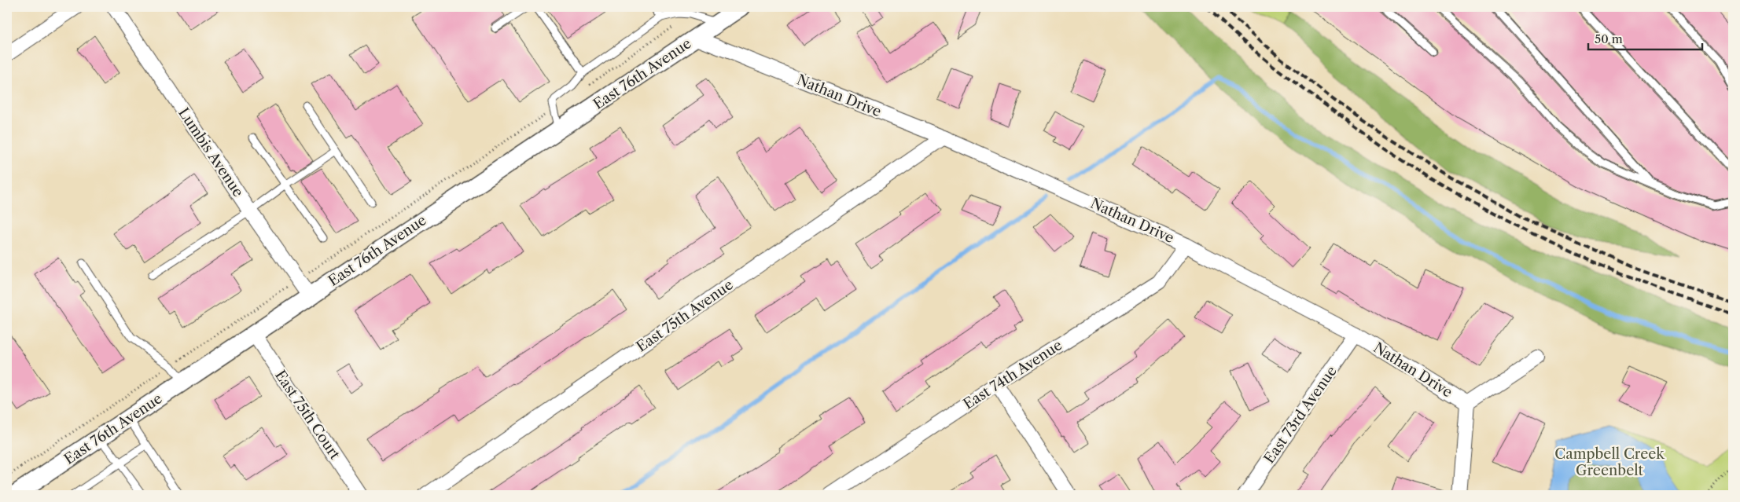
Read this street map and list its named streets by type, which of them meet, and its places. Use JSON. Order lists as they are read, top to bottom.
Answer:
{
  "streets": {
    "street": [
      "East 76th Avenue",
      "Nathan Drive",
      "Lumbis Avenue",
      "East 75th Avenue",
      "East 74th Avenue",
      "East 75th Court",
      "East 73rd Avenue"
    ]
  },
  "crossings": [
    ["East 76th Avenue", "Nathan Drive"],
    ["East 76th Avenue", "Lumbis Avenue"],
    ["East 76th Avenue", "East 75th Court"],
    ["Nathan Drive", "East 75th Avenue"],
    ["Nathan Drive", "East 74th Avenue"],
    ["Nathan Drive", "East 73rd Avenue"]
  ],
  "parks": ["Campbell Creek Greenbelt"],
  "scale_bar": "50 m"
}
